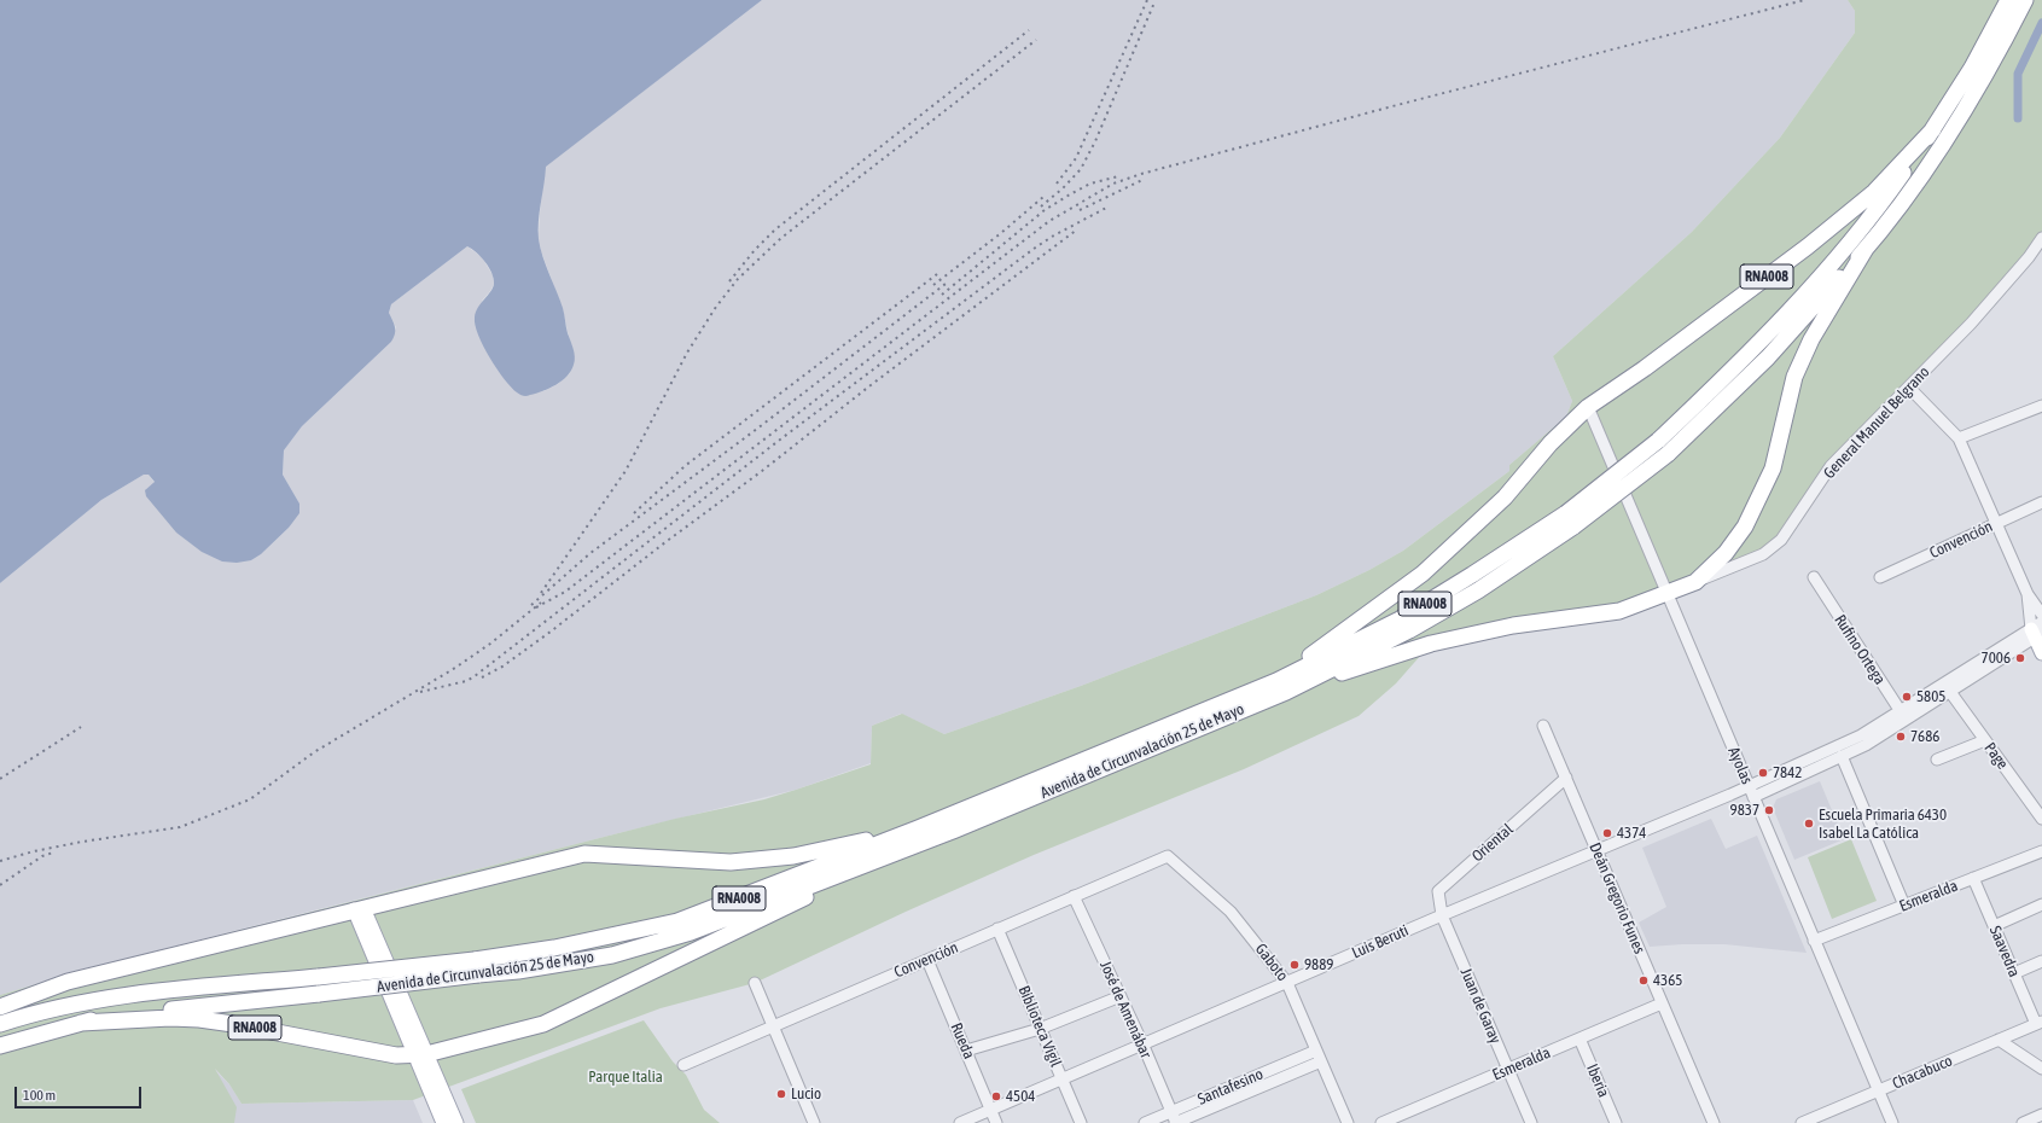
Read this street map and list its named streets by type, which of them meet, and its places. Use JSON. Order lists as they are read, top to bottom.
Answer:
{
  "streets": {
    "highway": ["RNA008", "Avenida de Circunvalación 25 de Mayo"],
    "street": [
      "General Manuel Belgrano",
      "Convención",
      "Rufino Ortega",
      "Page",
      "Ayolas",
      "Oriental",
      "Esmeralda",
      "Deán Gregorio Funes",
      "Luis Beruti",
      "Saavedra",
      "Gaboto",
      "Juan de Garay",
      "José de Amenábar",
      "Biblioteca Vigil",
      "Rueda",
      "Chacabuco",
      "Iberia",
      "Santafesino"
    ]
  },
  "crossings": [
    ["RNA008", "Avenida de Circunvalación 25 de Mayo"],
    ["RNA008", "Ayolas"],
    ["Convención", "Gaboto"],
    ["Convención", "José de Amenábar"],
    ["Convención", "Biblioteca Vigil"],
    ["Convención", "Rueda"],
    ["Ayolas", "Esmeralda"],
    ["Ayolas", "Luis Beruti"],
    ["Ayolas", "Chacabuco"],
    ["Oriental", "Deán Gregorio Funes"],
    ["Oriental", "Luis Beruti"],
    ["Oriental", "Juan de Garay"],
    ["Esmeralda", "Deán Gregorio Funes"],
    ["Esmeralda", "Saavedra"],
    ["Esmeralda", "Juan de Garay"],
    ["Esmeralda", "Iberia"],
    ["Deán Gregorio Funes", "Luis Beruti"],
    ["Luis Beruti", "Gaboto"],
    ["Luis Beruti", "Juan de Garay"],
    ["Luis Beruti", "José de Amenábar"],
    ["Luis Beruti", "Biblioteca Vigil"],
    ["Luis Beruti", "Rueda"],
    ["Saavedra", "Chacabuco"],
    ["Gaboto", "Santafesino"],
    ["José de Amenábar", "Santafesino"]
  ],
  "parks": ["Parque Italia"],
  "places": [
    "7006",
    "5805",
    "7686",
    "7842",
    "9837",
    "Escuela Primaria 6430 Isabel La Católica",
    "4374",
    "9889",
    "4365",
    "Lucio",
    "4504"
  ],
  "scale_bar": "100 m"
}
